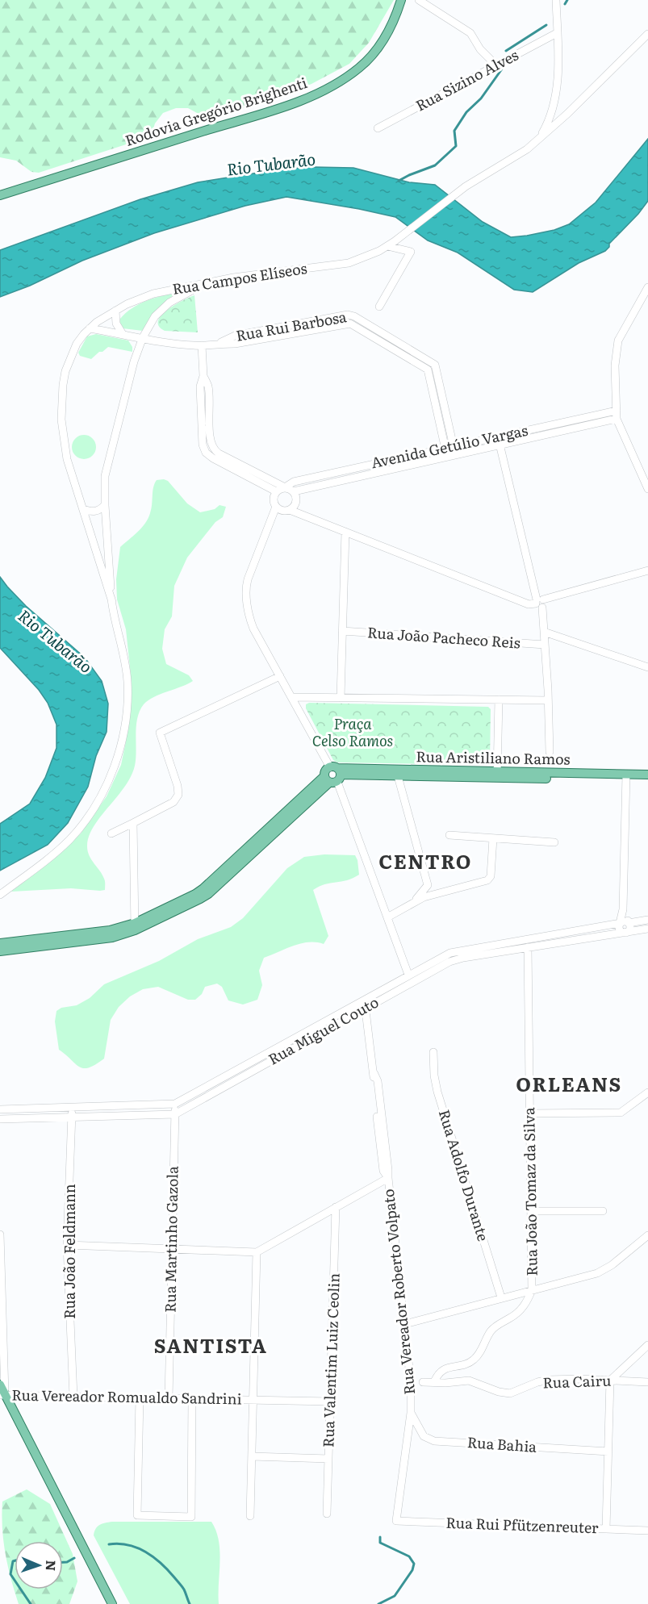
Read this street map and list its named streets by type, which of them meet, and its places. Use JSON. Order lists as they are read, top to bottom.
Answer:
{
  "streets": {
    "main road": ["Rodovia Gregório Brighenti", "Rua Aristiliano Ramos"],
    "street": [
      "Rua Sizino Alves",
      "Rua Campos Elíseos",
      "Rua Rui Barbosa",
      "Avenida Getúlio Vargas",
      "Rua João Pacheco Reis",
      "Rua Miguel Couto",
      "Rua Adolfo Durante",
      "Rua João Tomaz da Silva",
      "Rua Martinho Gazola",
      "Rua João Feldmann",
      "Rua Vereador Roberto Volpato",
      "Rua Valentim Luiz Ceolin",
      "Rua Cairu",
      "Rua Vereador Romualdo Sandrini",
      "Rua Bahia",
      "Rua Rui Pfützenreuter"
    ]
  },
  "crossings": [
    ["Rua Campos Elíseos", "Rua Rui Barbosa"],
    ["Rua Rui Barbosa", "Avenida Getúlio Vargas"],
    ["Rua Miguel Couto", "Rua João Tomaz da Silva"],
    ["Rua Miguel Couto", "Rua Martinho Gazola"],
    ["Rua Miguel Couto", "Rua João Feldmann"],
    ["Rua Miguel Couto", "Rua Vereador Roberto Volpato"],
    ["Rua Martinho Gazola", "Rua Vereador Romualdo Sandrini"],
    ["Rua João Feldmann", "Rua Vereador Romualdo Sandrini"],
    ["Rua Vereador Roberto Volpato", "Rua Bahia"],
    ["Rua Vereador Roberto Volpato", "Rua Rui Pfützenreuter"],
    ["Rua Valentim Luiz Ceolin", "Rua Vereador Romualdo Sandrini"]
  ],
  "districts": ["CENTRO", "ORLEANS", "SANTISTA"],
  "water": ["Rio Tubarão"],
  "parks": ["Praça Celso Ramos"],
  "north": "right"
}
